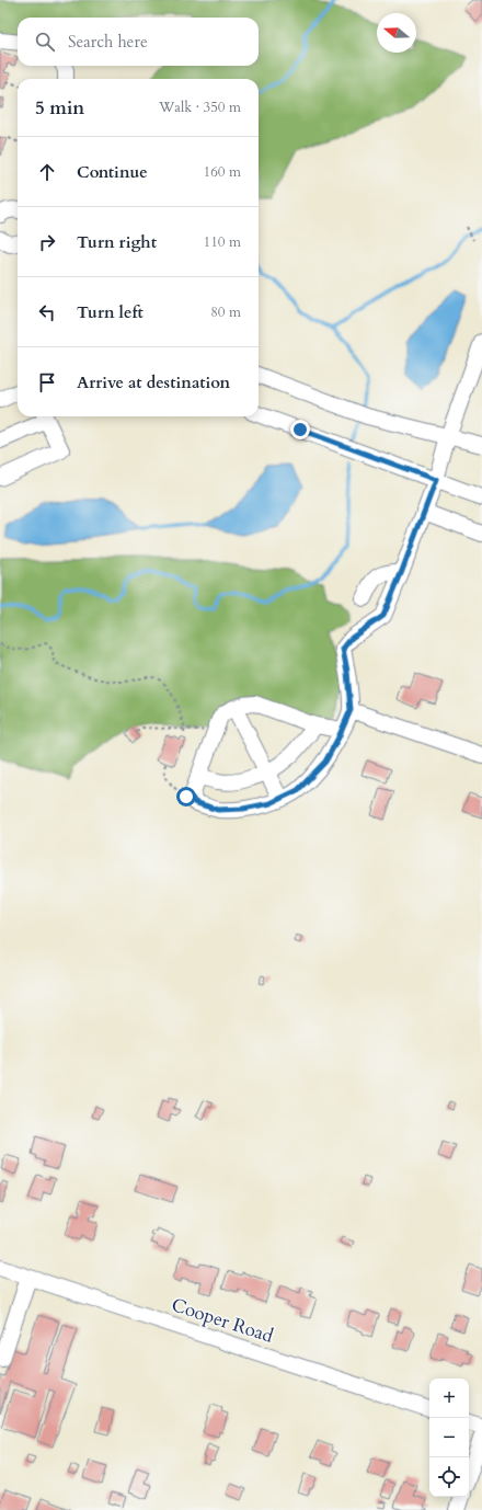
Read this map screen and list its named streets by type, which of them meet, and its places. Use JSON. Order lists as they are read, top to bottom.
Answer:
{
  "streets": {
    "street": ["Cooper Road"]
  },
  "north": "left",
  "page": {
    "search": "Search here",
    "heading": ["5 min", "Walk · 350 m"],
    "list": [
      ["Continue", "160 m"],
      ["Turn right", "110 m"],
      ["Turn left", "80 m"],
      "Arrive at destination"
    ],
    "map_buttons": ["+", "−"]
  }
}
